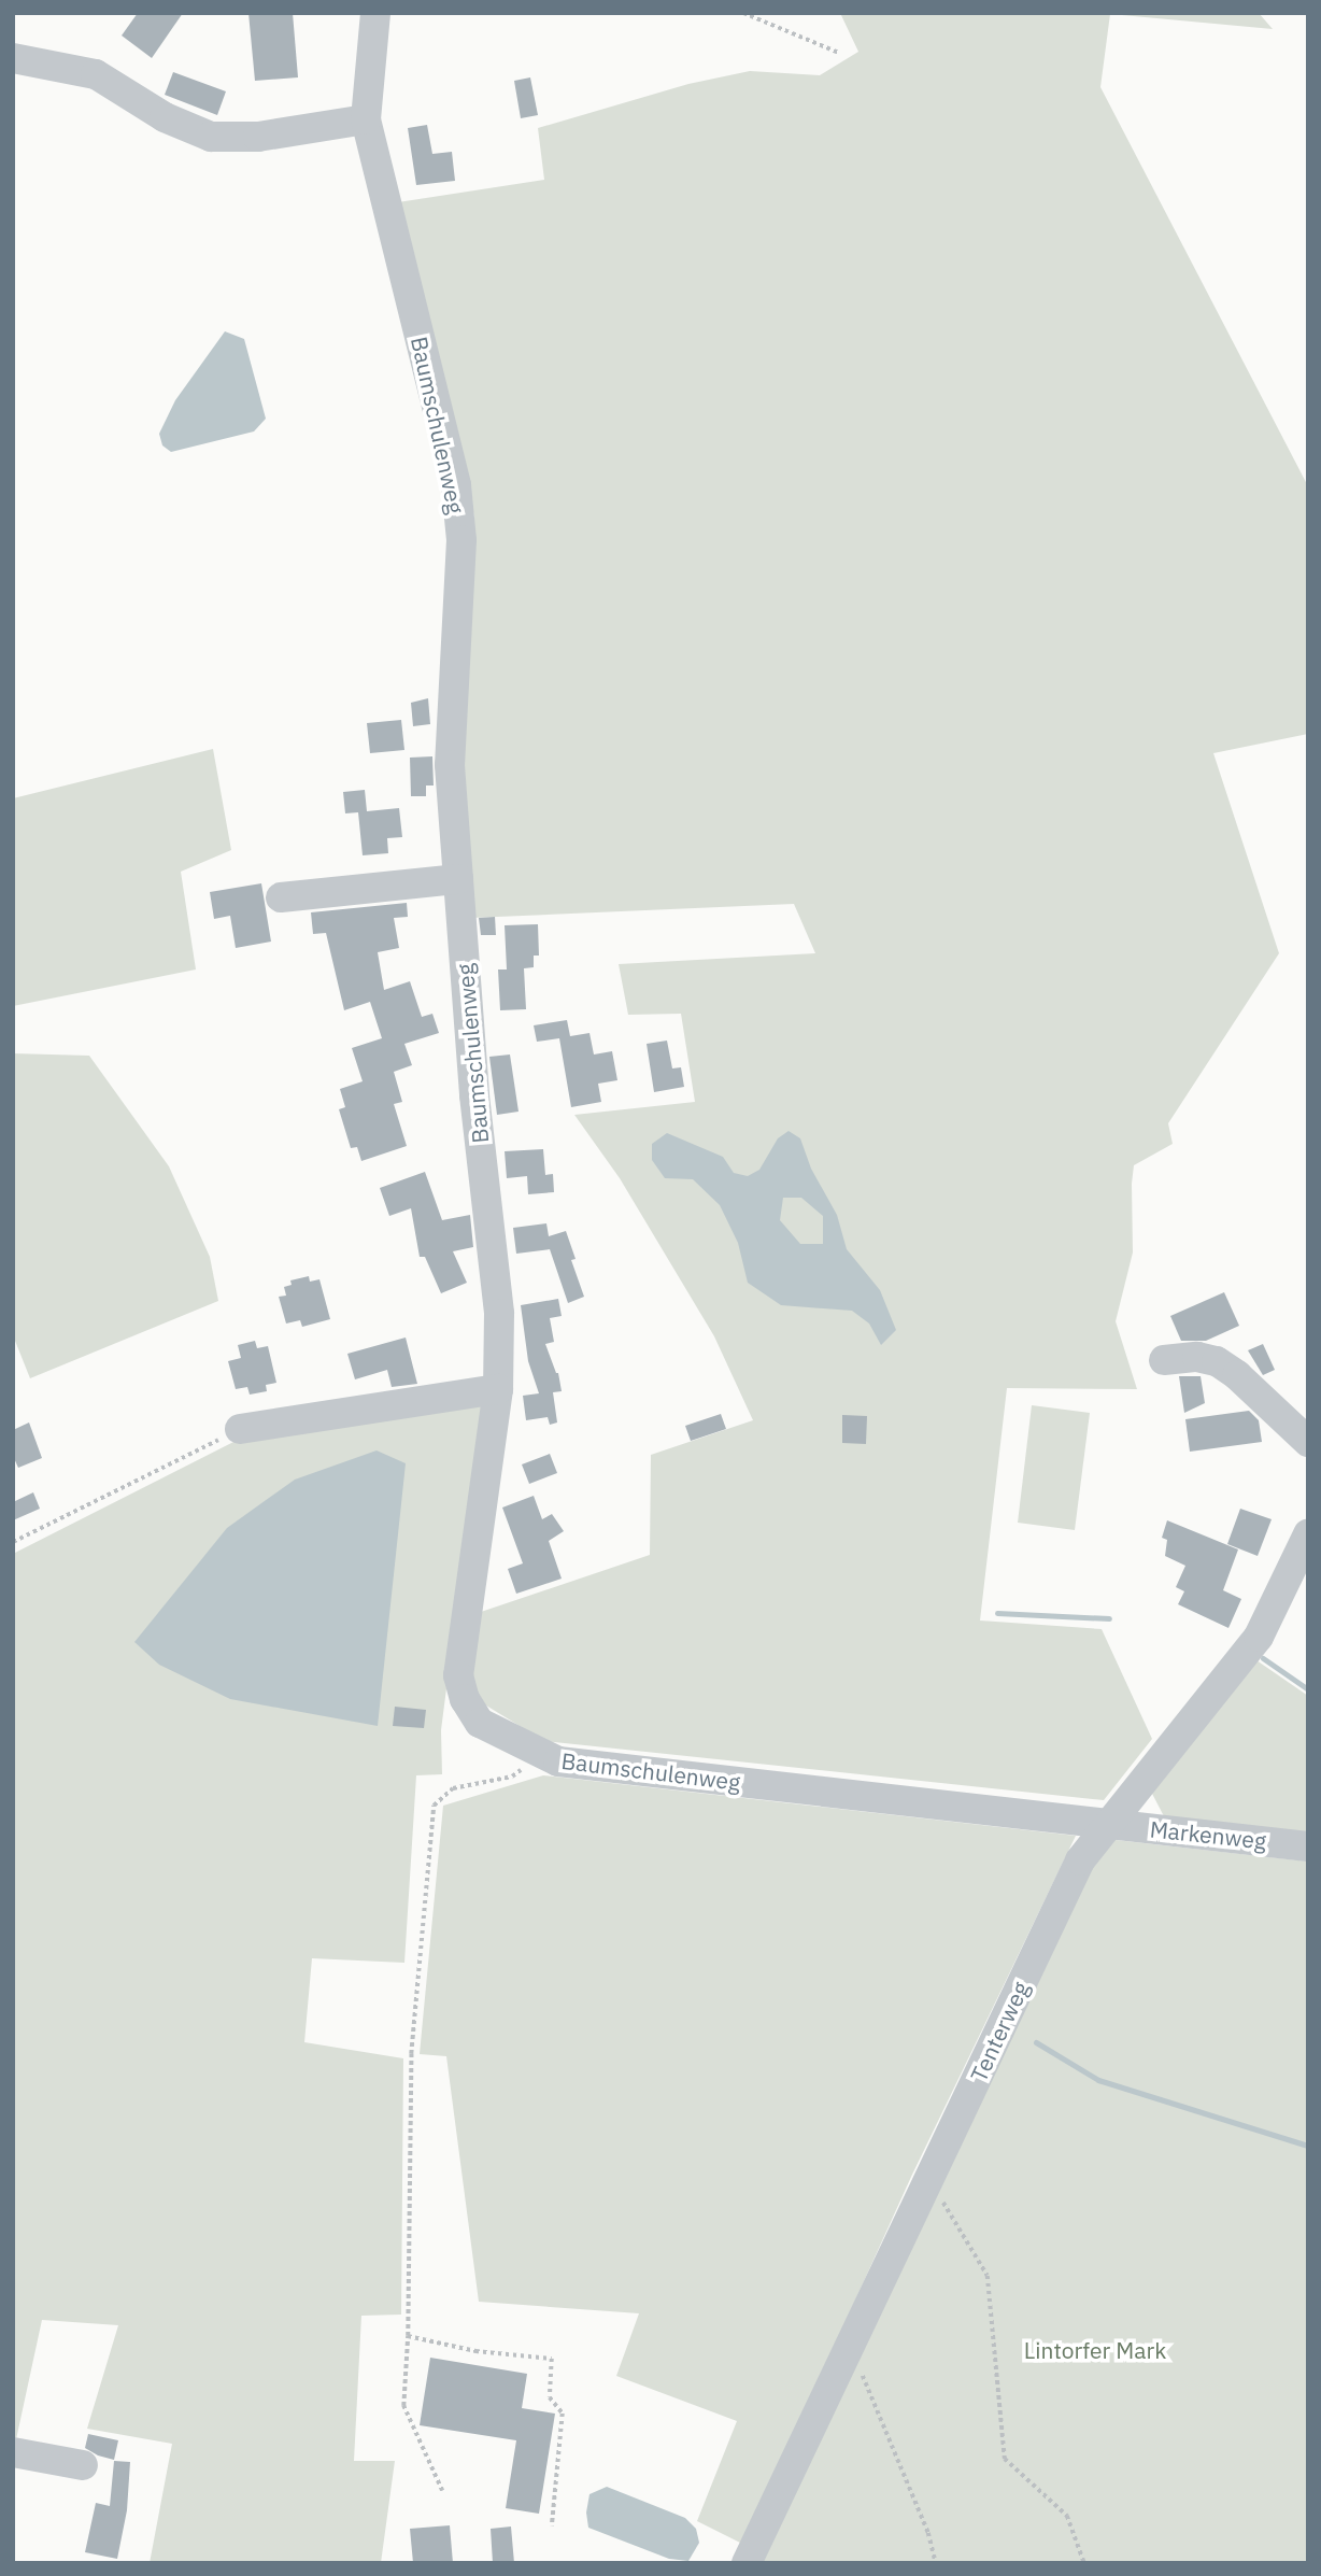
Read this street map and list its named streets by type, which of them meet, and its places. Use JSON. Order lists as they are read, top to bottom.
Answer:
{
  "streets": {
    "street": ["Baumschulenweg", "Markenweg", "Tenterweg"]
  },
  "crossings": [
    ["Baumschulenweg", "Markenweg"],
    ["Baumschulenweg", "Tenterweg"],
    ["Markenweg", "Tenterweg"]
  ],
  "parks": ["Lintorfer Mark"]
}
